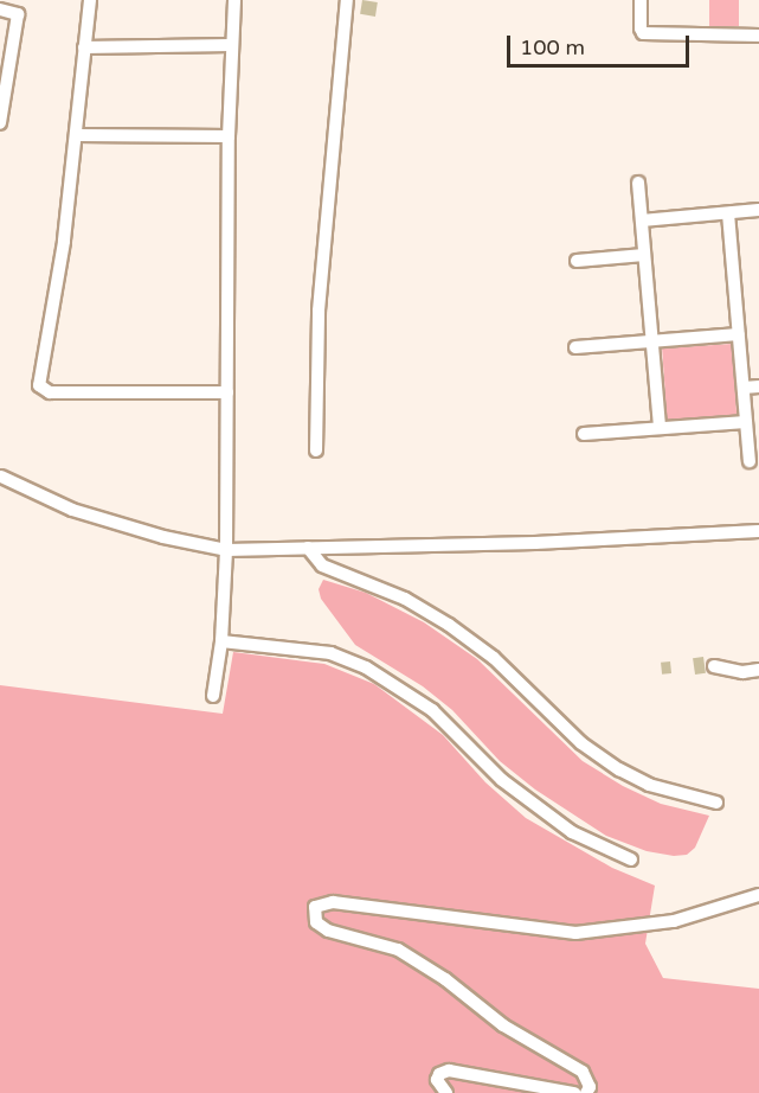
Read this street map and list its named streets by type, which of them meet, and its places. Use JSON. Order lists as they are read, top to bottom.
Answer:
{
  "scale_bar": "100 m"
}
